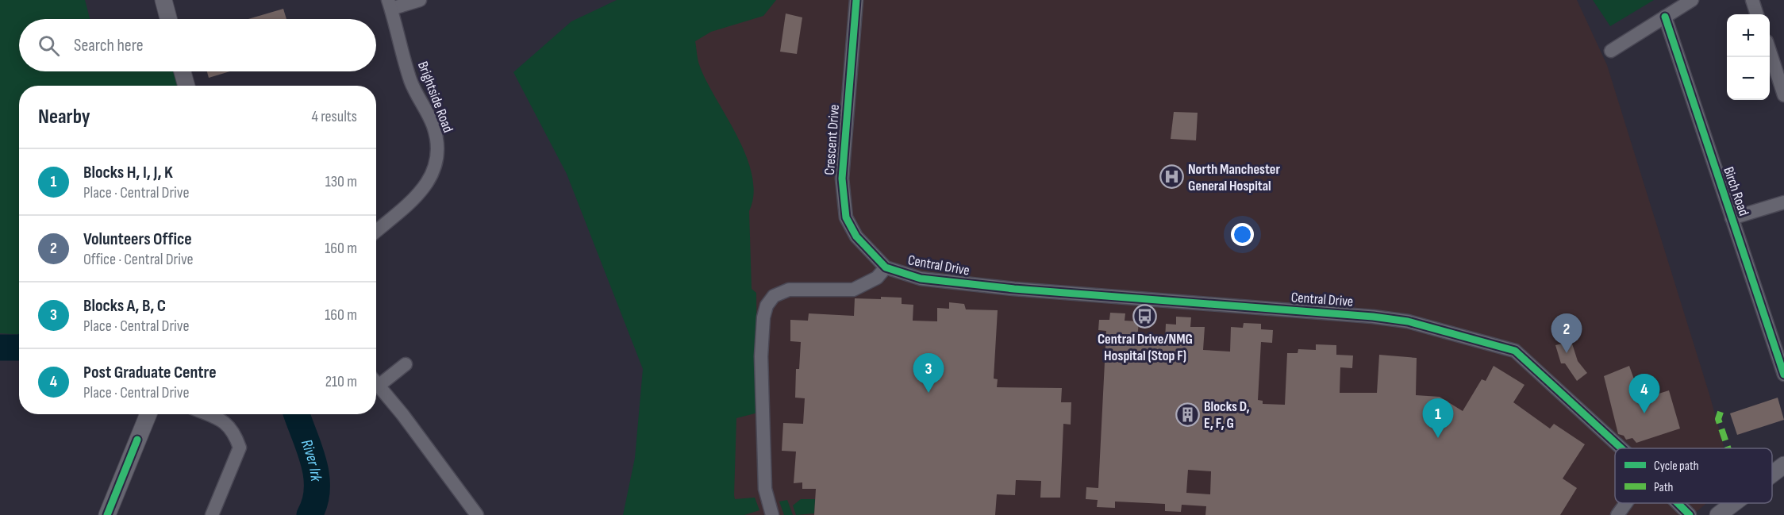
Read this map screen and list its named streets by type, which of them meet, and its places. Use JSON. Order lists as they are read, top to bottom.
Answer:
{
  "streets": {
    "street": [
      "Brightside Road",
      "Crescent Drive",
      "Birch Road",
      "Central Drive"
    ]
  },
  "crossings": [
    ["Crescent Drive", "Central Drive"]
  ],
  "water": ["River Irk"],
  "places": {
    "hospital": ["North Manchester General Hospital"],
    "bus stop": ["Central Drive/NMG Hospital (Stop F)"],
    "building": ["Blocks D, E, F, G"]
  },
  "legend": ["Cycle path", "Path"],
  "page": {
    "map_buttons": ["+", "−"],
    "search": "Search here",
    "heading": ["Nearby", "4 results"],
    "list": [
      {
        "mark": "1",
        "name": "Blocks H, I, J, K",
        "note": "Place · Central Drive",
        "value": "130 m"
      },
      {
        "mark": "2",
        "name": "Volunteers Office",
        "note": "Office · Central Drive",
        "value": "160 m"
      },
      {
        "mark": "3",
        "name": "Blocks A, B, C",
        "note": "Place · Central Drive",
        "value": "160 m"
      },
      {
        "mark": "4",
        "name": "Post Graduate Centre",
        "note": "Place · Central Drive",
        "value": "210 m"
      }
    ],
    "pins": [
      "2",
      "3",
      "4",
      "1"
    ]
  }
}
